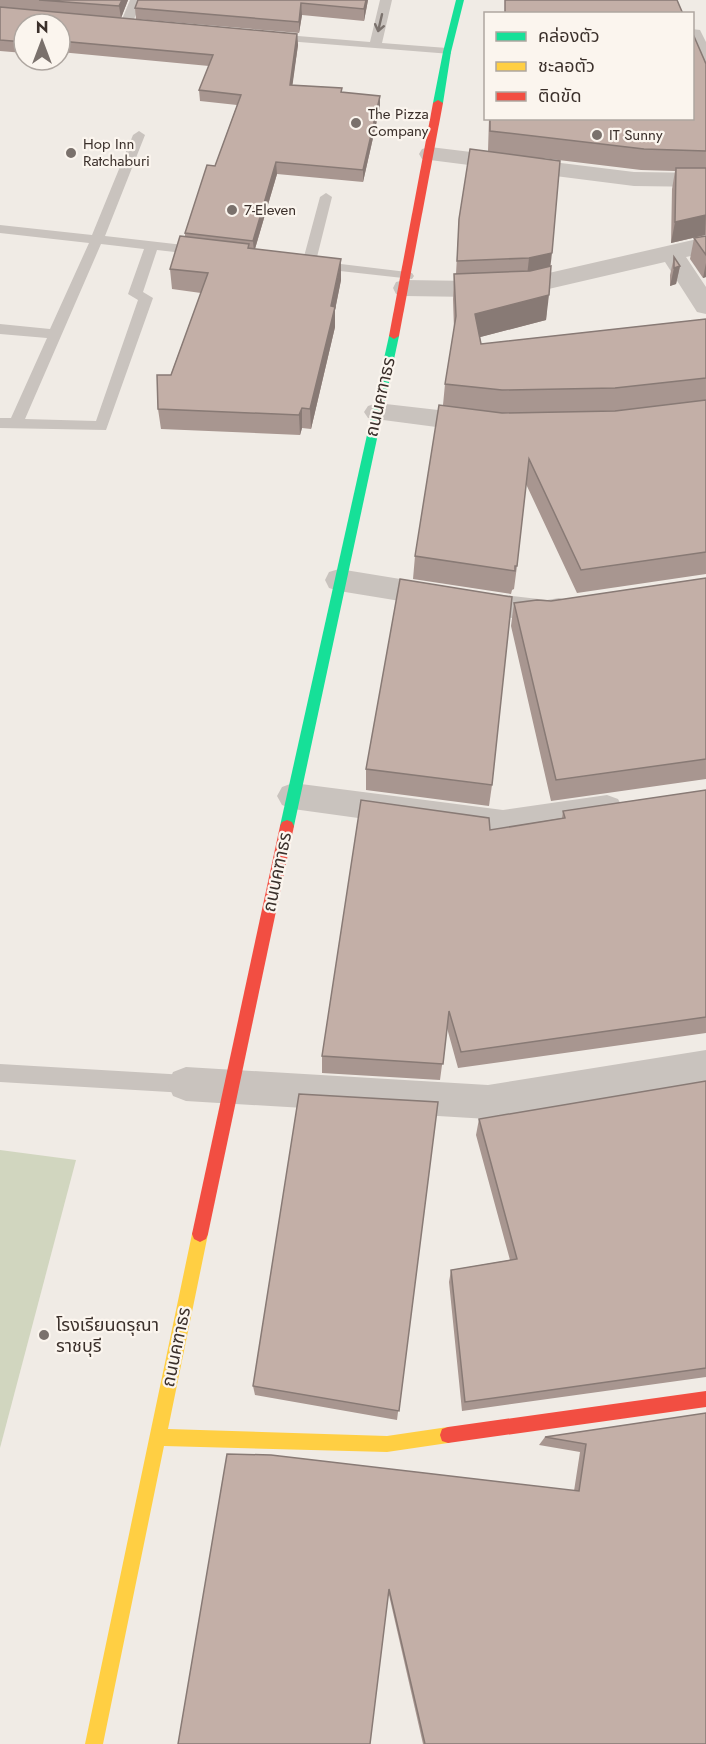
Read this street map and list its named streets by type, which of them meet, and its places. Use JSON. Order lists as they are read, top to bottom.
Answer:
{
  "streets": {
    "street": ["ถนนคฑาธร"]
  },
  "places": [
    "The Pizza Company",
    "IT Sunny",
    "Hop Inn Ratchaburi",
    "7-Eleven",
    "โรงเรียนดรุณา ราชบุรี"
  ],
  "legend": ["คล่องตัว", "ชะลอตัว", "ติดขัด"],
  "north": "top"
}
